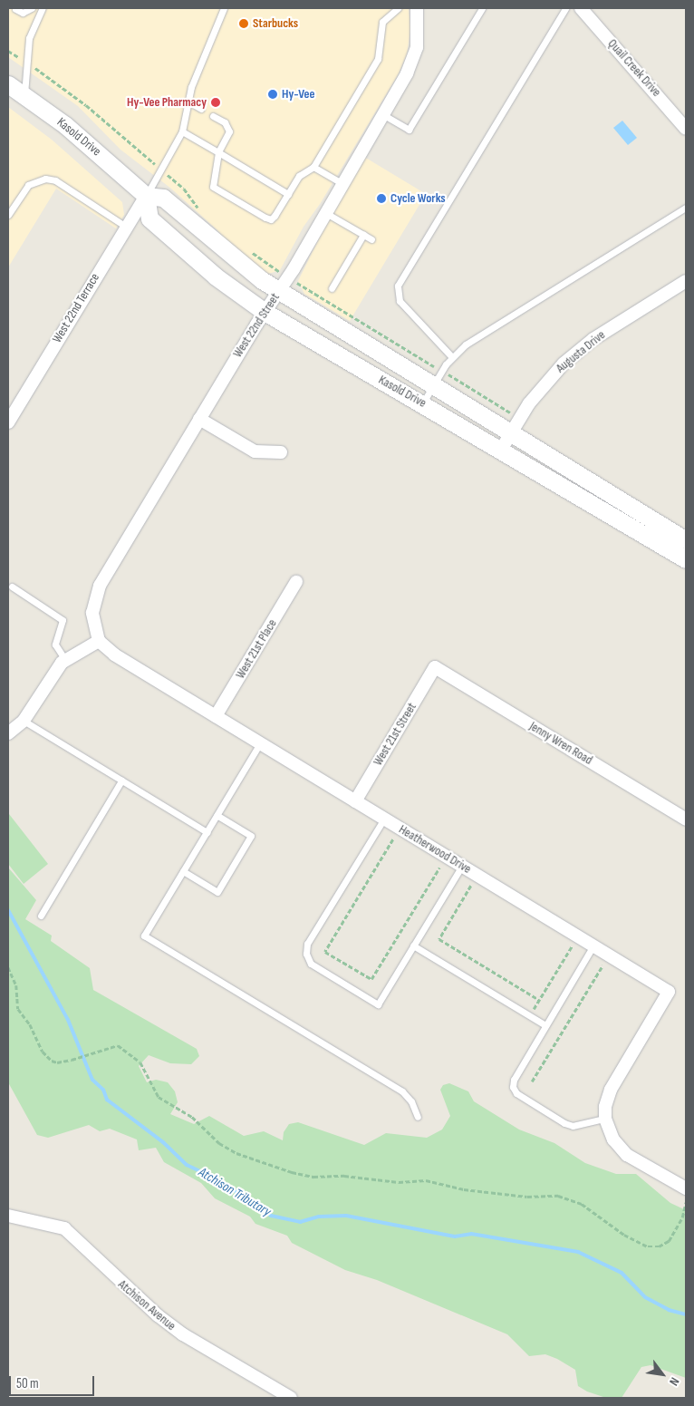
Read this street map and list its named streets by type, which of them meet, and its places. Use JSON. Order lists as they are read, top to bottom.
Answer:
{
  "streets": {
    "main road": ["Kasold Drive"],
    "street": [
      "Quail Creek Drive",
      "West 22nd Terrace",
      "West 22nd Street",
      "Augusta Drive",
      "West 21st Place",
      "West 21st Street",
      "Jenny Wren Road",
      "Heatherwood Drive",
      "Atchison Avenue"
    ]
  },
  "crossings": [
    ["Kasold Drive", "West 22nd Terrace"],
    ["Kasold Drive", "West 22nd Street"],
    ["Kasold Drive", "Augusta Drive"],
    ["West 22nd Street", "Heatherwood Drive"],
    ["West 21st Place", "Heatherwood Drive"],
    ["West 21st Street", "Jenny Wren Road"],
    ["West 21st Street", "Heatherwood Drive"]
  ],
  "water": ["Atchison Tributary"],
  "places": [
    "Starbucks",
    "Hy-Vee",
    "Hy-Vee Pharmacy",
    "Cycle Works"
  ],
  "scale_bar": "50 m",
  "north": "bottom right"
}
